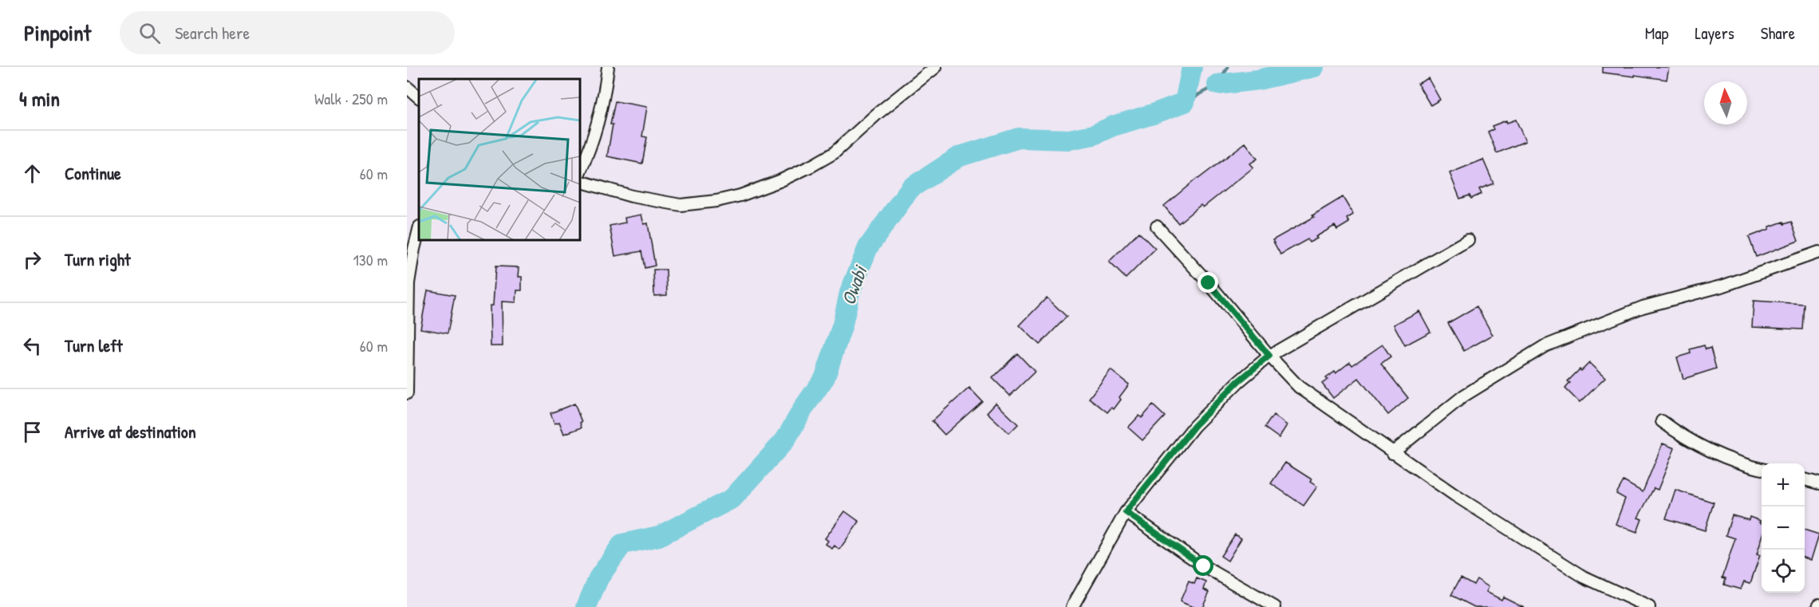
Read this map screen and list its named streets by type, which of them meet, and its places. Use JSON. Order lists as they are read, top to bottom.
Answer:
{
  "water": ["Owabi"],
  "north": "top",
  "page": {
    "header": "Pinpoint",
    "search": "Search here",
    "nav": ["Map", "Layers", "Share"],
    "heading": ["4 min", "Walk · 250 m"],
    "list": [
      ["Continue", "60 m"],
      ["Turn right", "130 m"],
      ["Turn left", "60 m"],
      "Arrive at destination"
    ],
    "map_buttons": ["+", "−"]
  }
}
